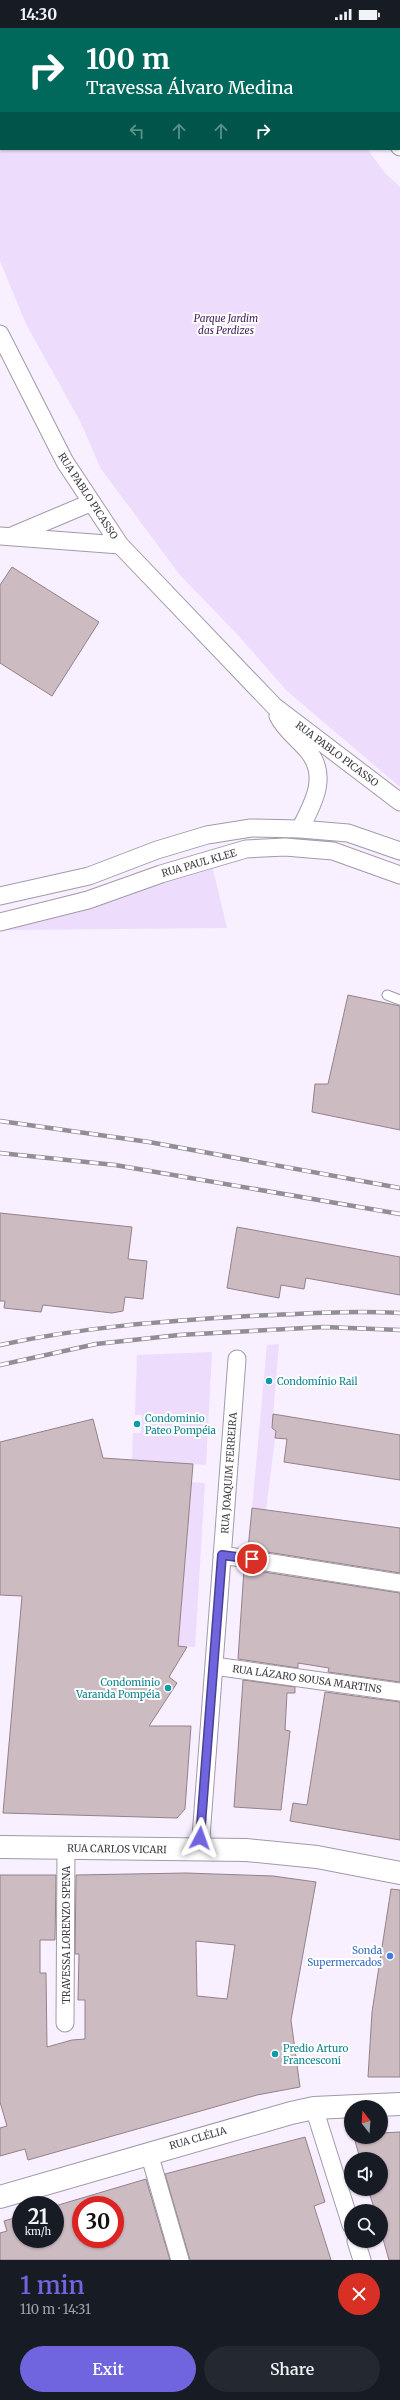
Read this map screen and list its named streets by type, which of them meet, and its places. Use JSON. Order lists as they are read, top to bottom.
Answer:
{
  "streets": {
    "main road": ["RUA CARLOS VICARI", "RUA CLÉLIA"],
    "street": [
      "RUA PABLO PICASSO",
      "RUA PAUL KLEE",
      "RUA JOAQUIM FERREIRA",
      "RUA LÁZARO SOUSA MARTINS",
      "TRAVESSA LORENZO SPENA"
    ]
  },
  "crossings": [
    ["RUA JOAQUIM FERREIRA", "RUA LÁZARO SOUSA MARTINS"],
    ["RUA JOAQUIM FERREIRA", "RUA CARLOS VICARI"],
    ["RUA CARLOS VICARI", "TRAVESSA LORENZO SPENA"]
  ],
  "parks": ["Parque Jardim das Perdizes"],
  "places": [
    "Condomínio Rail",
    "Condominio Pateo Pompéia",
    "Condominio Varanda Pompéia",
    "Sonda Supermercados",
    "Predio Arturo Francesconi"
  ],
  "north": "top",
  "page": {
    "status": "14:30",
    "turn": ["100 m", "Travessa Álvaro Medina"],
    "speed": "21 km/h",
    "limit": "30",
    "heading": ["1 min", "110 m · 14:31"],
    "buttons": ["Exit", "Share"]
  }
}
